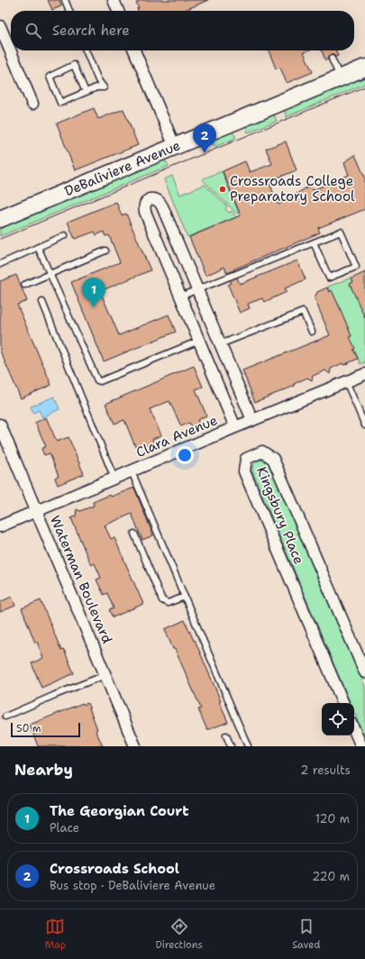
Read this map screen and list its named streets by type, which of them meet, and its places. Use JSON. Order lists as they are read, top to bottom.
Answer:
{
  "streets": {
    "main road": ["DeBaliviere Avenue"],
    "street": ["Clara Avenue", "Kingsbury Place", "Waterman Boulevard"]
  },
  "crossings": [
    ["Clara Avenue", "Waterman Boulevard"]
  ],
  "places": ["Crossroads College Preparatory School"],
  "scale_bar": "50 m",
  "page": {
    "search": "Search here",
    "pins": ["2", "1"],
    "scale": "50 m",
    "heading": ["Nearby", "2 results"],
    "list": [
      {
        "mark": "1",
        "name": "The Georgian Court",
        "note": "Place",
        "value": "120 m"
      },
      {
        "mark": "2",
        "name": "Crossroads School",
        "note": "Bus stop · DeBaliviere Avenue",
        "value": "220 m"
      }
    ],
    "nav": ["Map", "Directions", "Saved"]
  }
}
